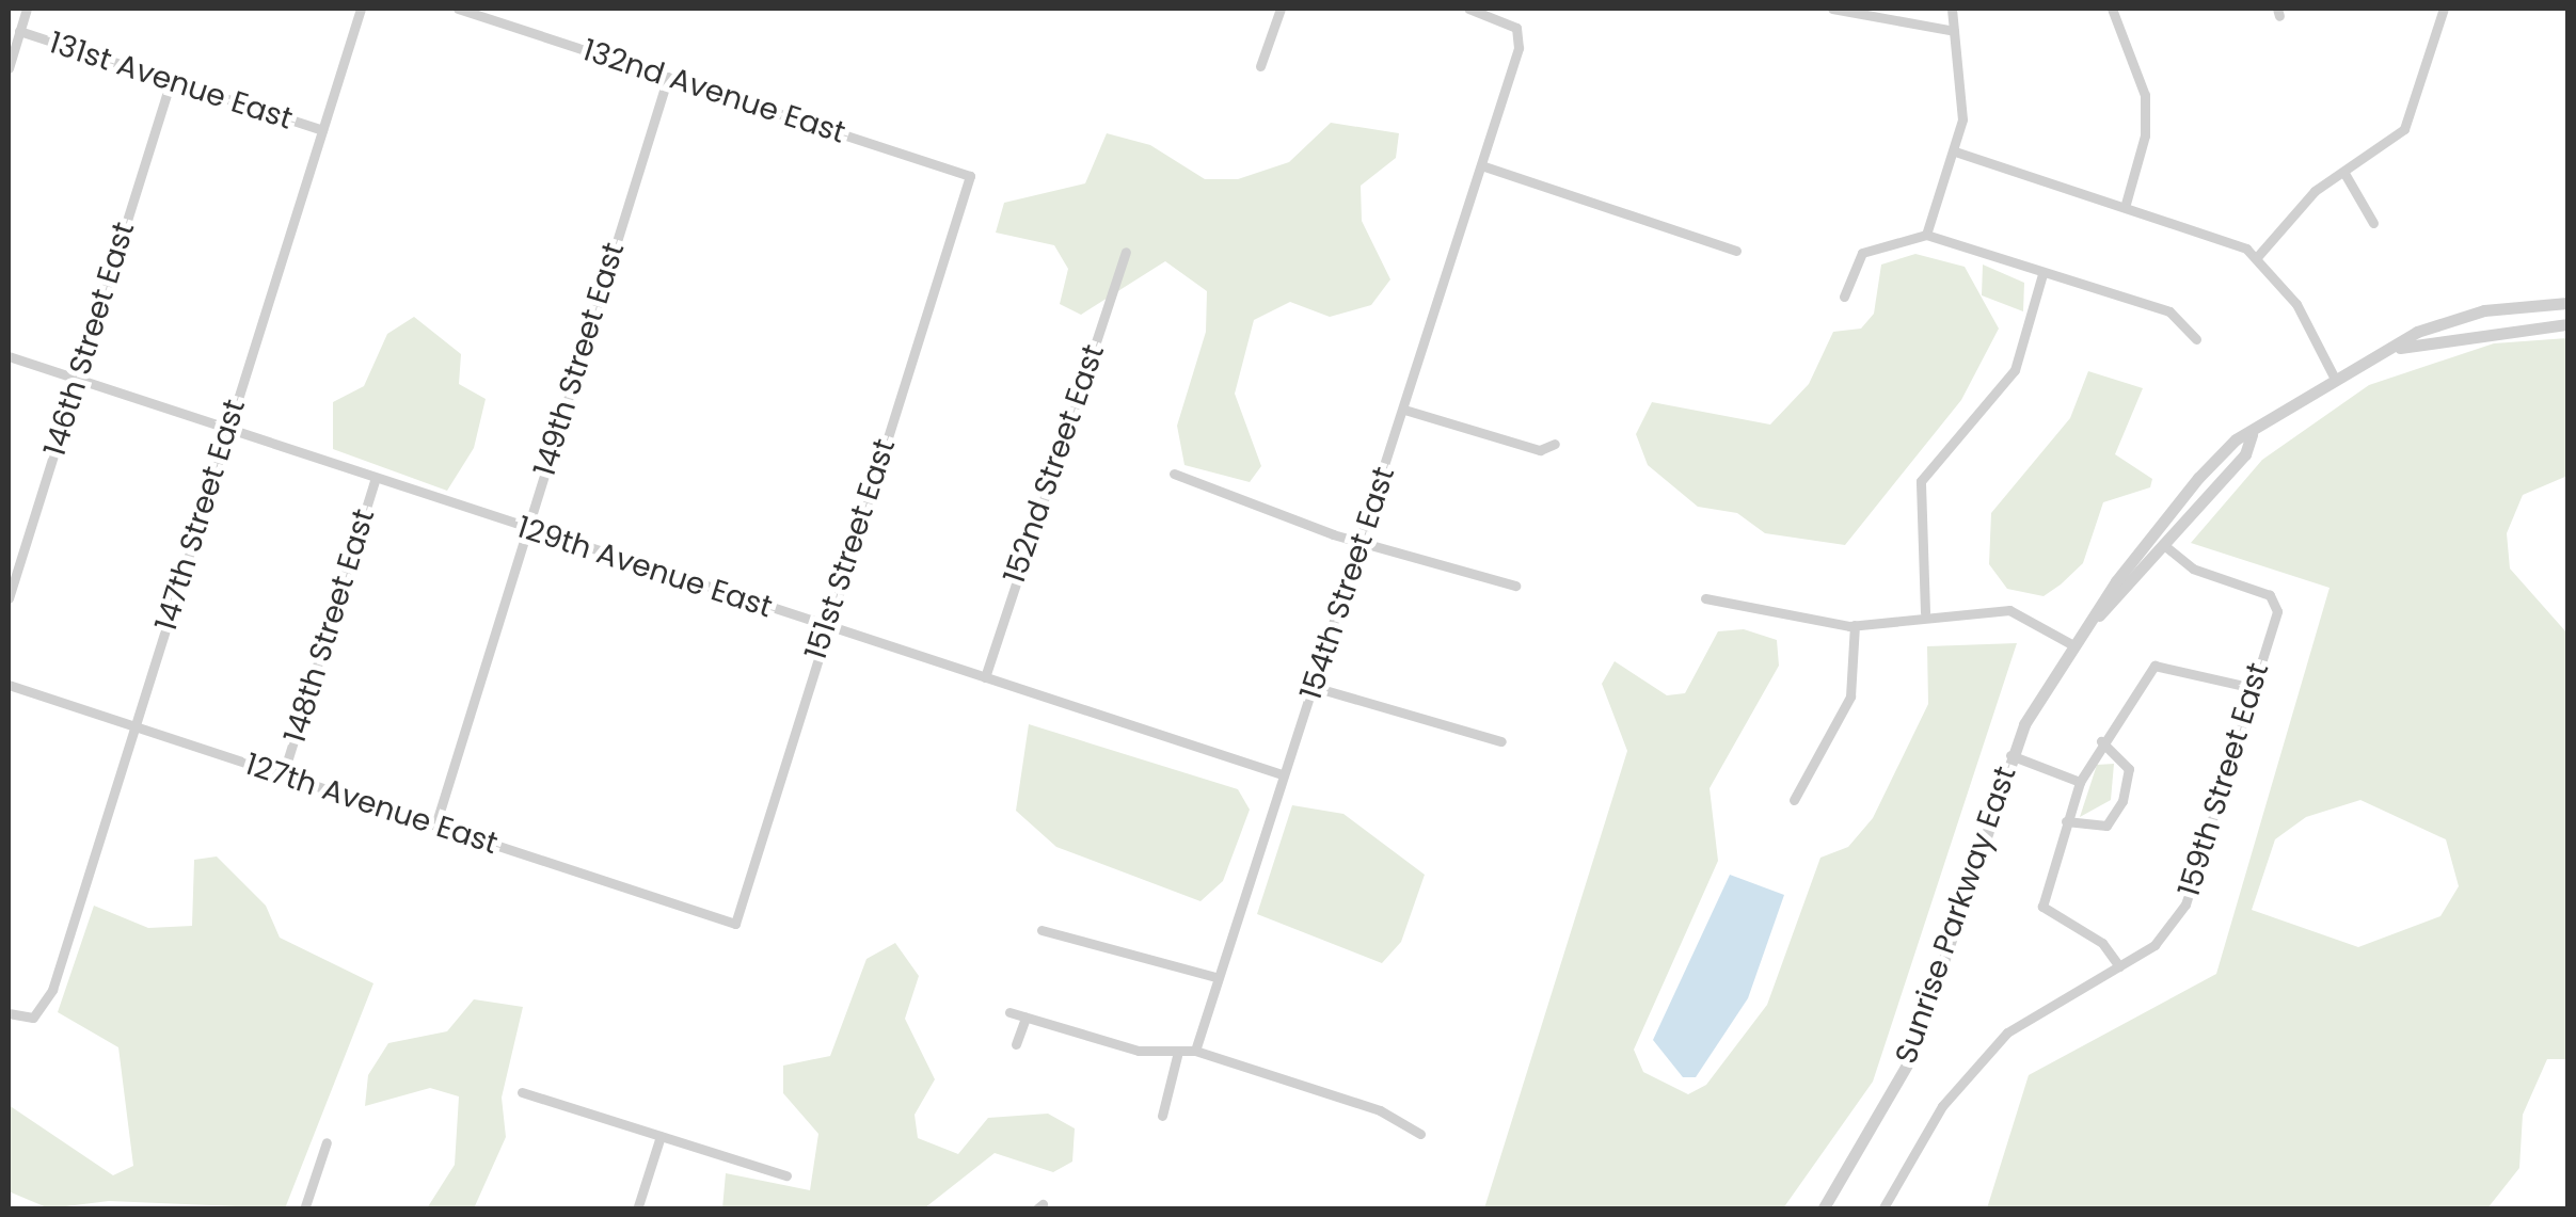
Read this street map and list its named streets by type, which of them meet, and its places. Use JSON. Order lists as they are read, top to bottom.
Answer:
{
  "streets": {
    "street": [
      "131st Avenue East",
      "132nd Avenue East",
      "146th Street East",
      "149th Street East",
      "152nd Street East",
      "147th Street East",
      "151st Street East",
      "129th Avenue East",
      "154th Street East",
      "148th Street East",
      "159th Street East",
      "127th Avenue East",
      "Sunrise Parkway East"
    ]
  },
  "crossings": [
    ["131st Avenue East", "146th Street East"],
    ["131st Avenue East", "147th Street East"],
    ["132nd Avenue East", "149th Street East"],
    ["132nd Avenue East", "151st Street East"],
    ["146th Street East", "129th Avenue East"],
    ["149th Street East", "129th Avenue East"],
    ["149th Street East", "127th Avenue East"],
    ["152nd Street East", "129th Avenue East"],
    ["147th Street East", "129th Avenue East"],
    ["147th Street East", "127th Avenue East"],
    ["151st Street East", "129th Avenue East"],
    ["151st Street East", "127th Avenue East"],
    ["129th Avenue East", "154th Street East"],
    ["129th Avenue East", "148th Street East"],
    ["148th Street East", "127th Avenue East"],
    ["159th Street East", "Sunrise Parkway East"]
  ]
}
